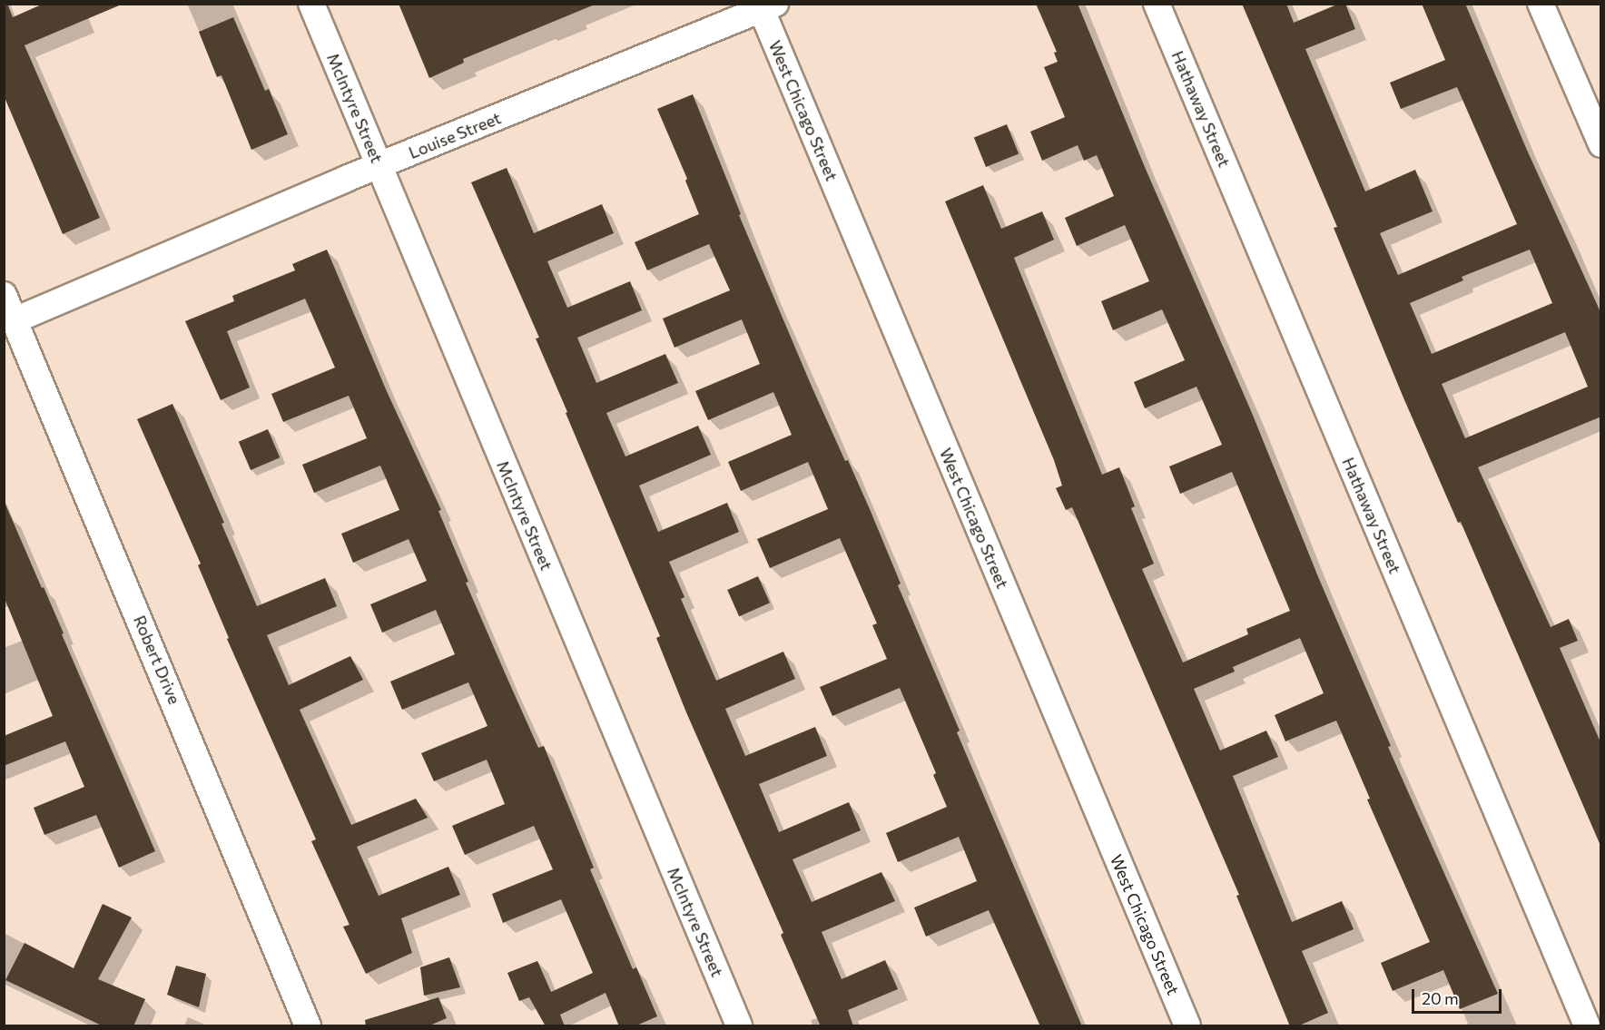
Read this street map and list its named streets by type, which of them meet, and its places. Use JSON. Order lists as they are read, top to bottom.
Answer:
{
  "streets": {
    "street": [
      "McIntyre Street",
      "Hathaway Street",
      "West Chicago Street",
      "Louise Street",
      "Robert Drive"
    ]
  },
  "crossings": [
    ["McIntyre Street", "Louise Street"],
    ["West Chicago Street", "Louise Street"],
    ["Louise Street", "Robert Drive"]
  ],
  "scale_bar": "20 m"
}
